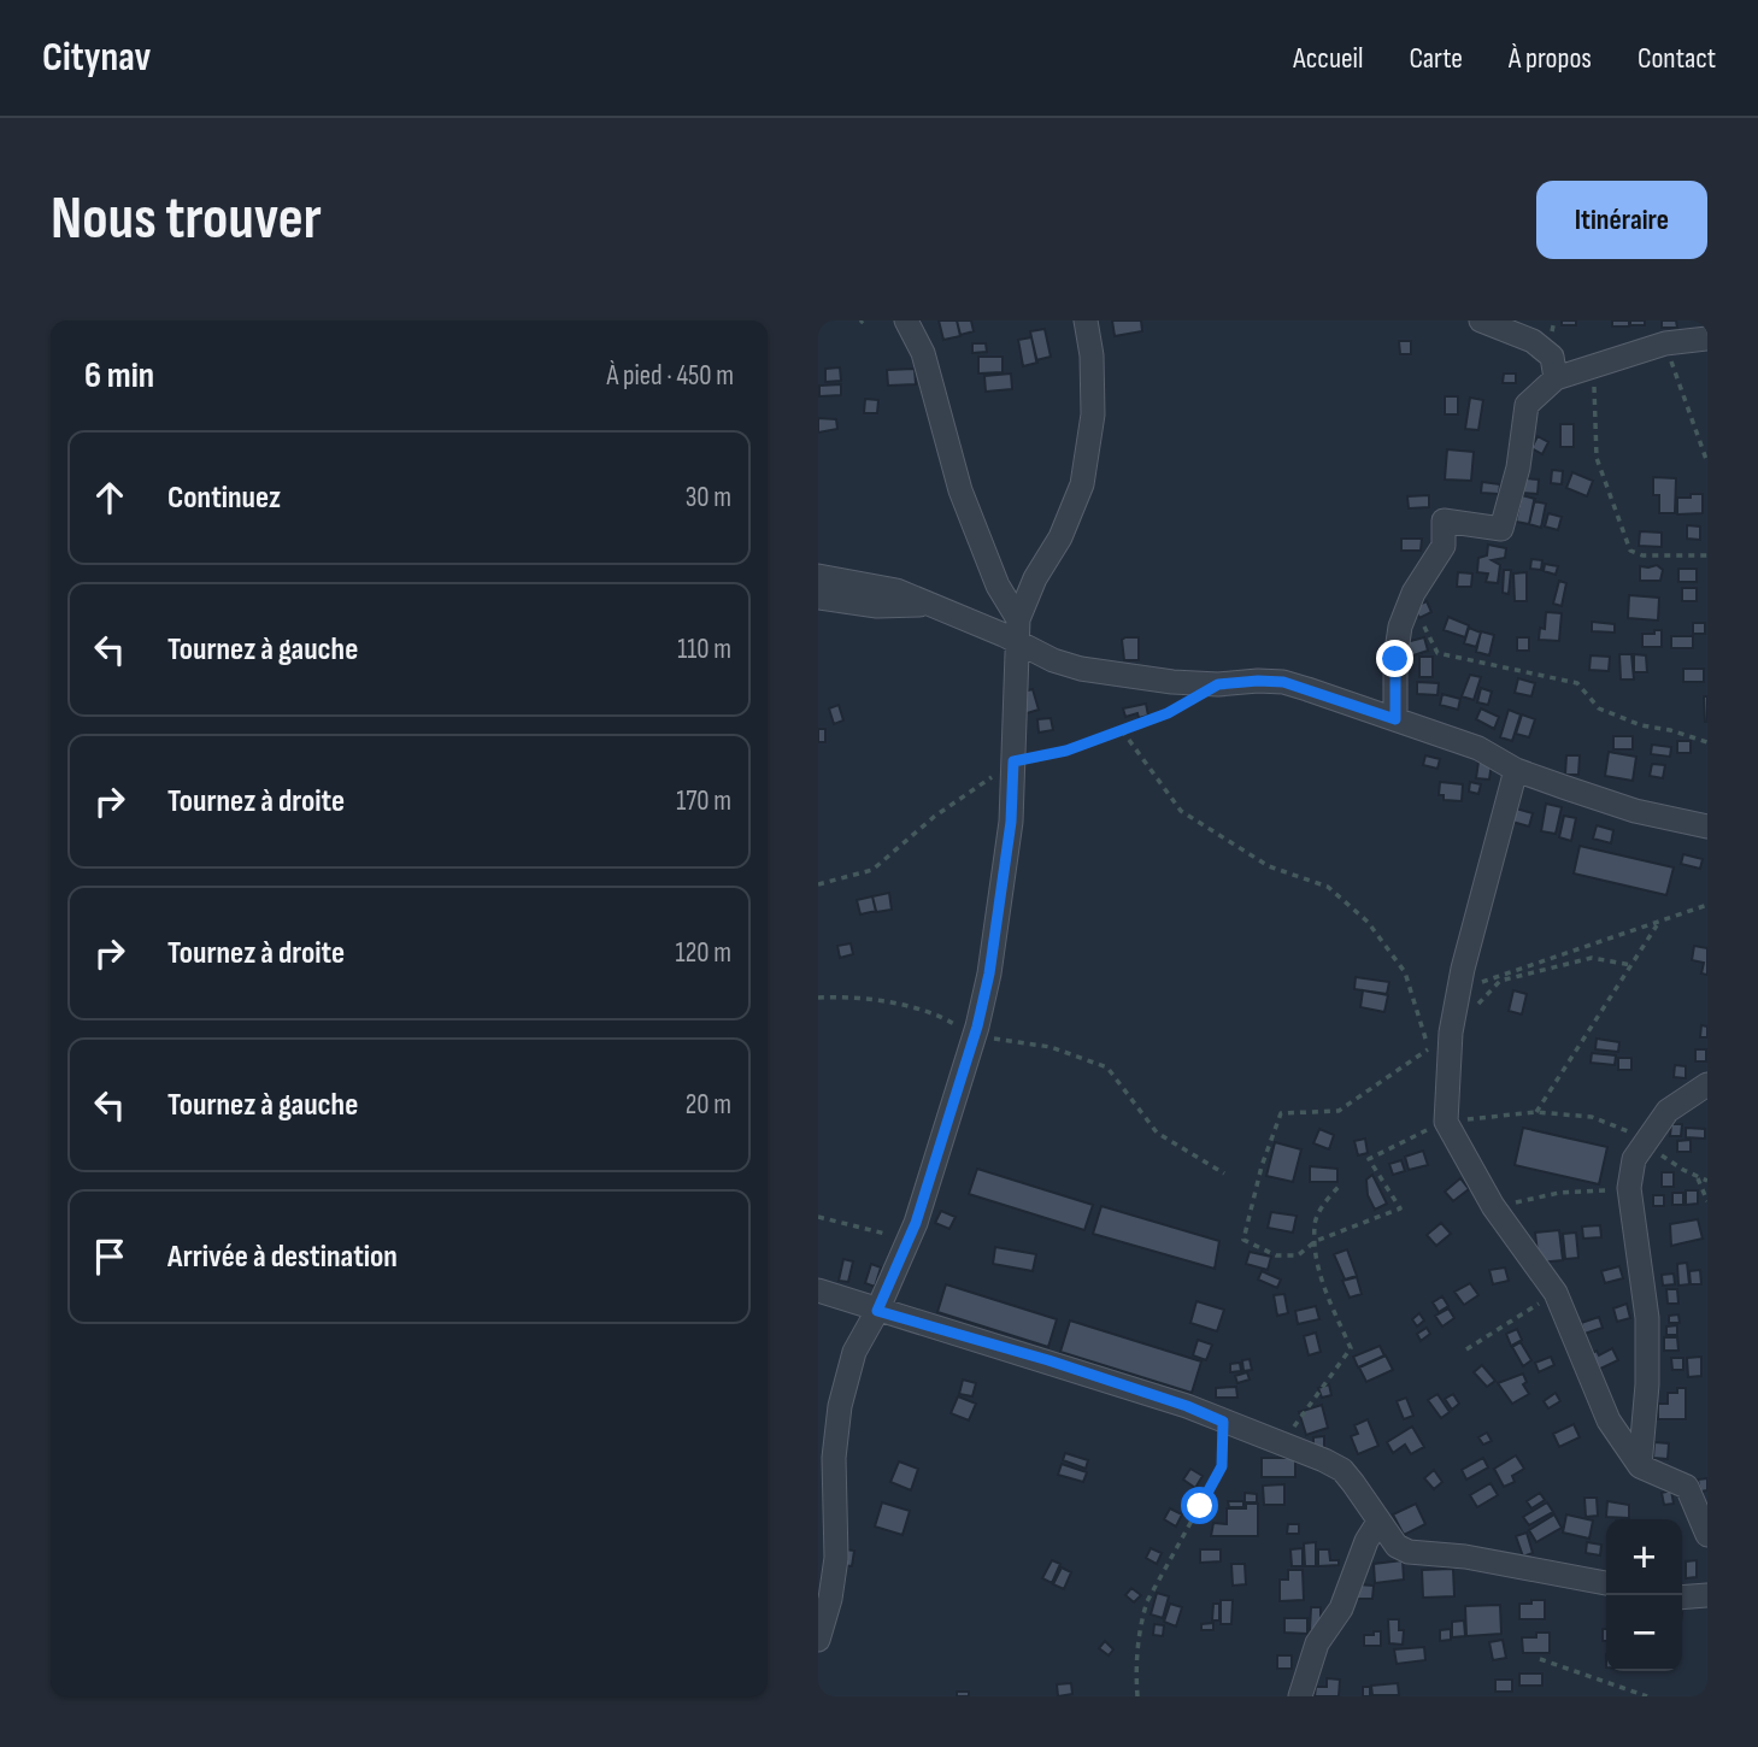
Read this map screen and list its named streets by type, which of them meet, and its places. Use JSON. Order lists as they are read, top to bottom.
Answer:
{
  "page": {
    "header": "Citynav",
    "nav": [
      "Accueil",
      "Carte",
      "À propos",
      "Contact"
    ],
    "buttons": "Itinéraire",
    "title": "Nous trouver",
    "heading": ["6 min", "À pied · 450 m"],
    "list": [
      ["Continuez", "30 m"],
      ["Tournez à gauche", "110 m"],
      ["Tournez à droite", "170 m"],
      ["Tournez à droite", "120 m"],
      ["Tournez à gauche", "20 m"],
      "Arrivée à destination"
    ],
    "map_buttons": ["+", "−"]
  }
}
